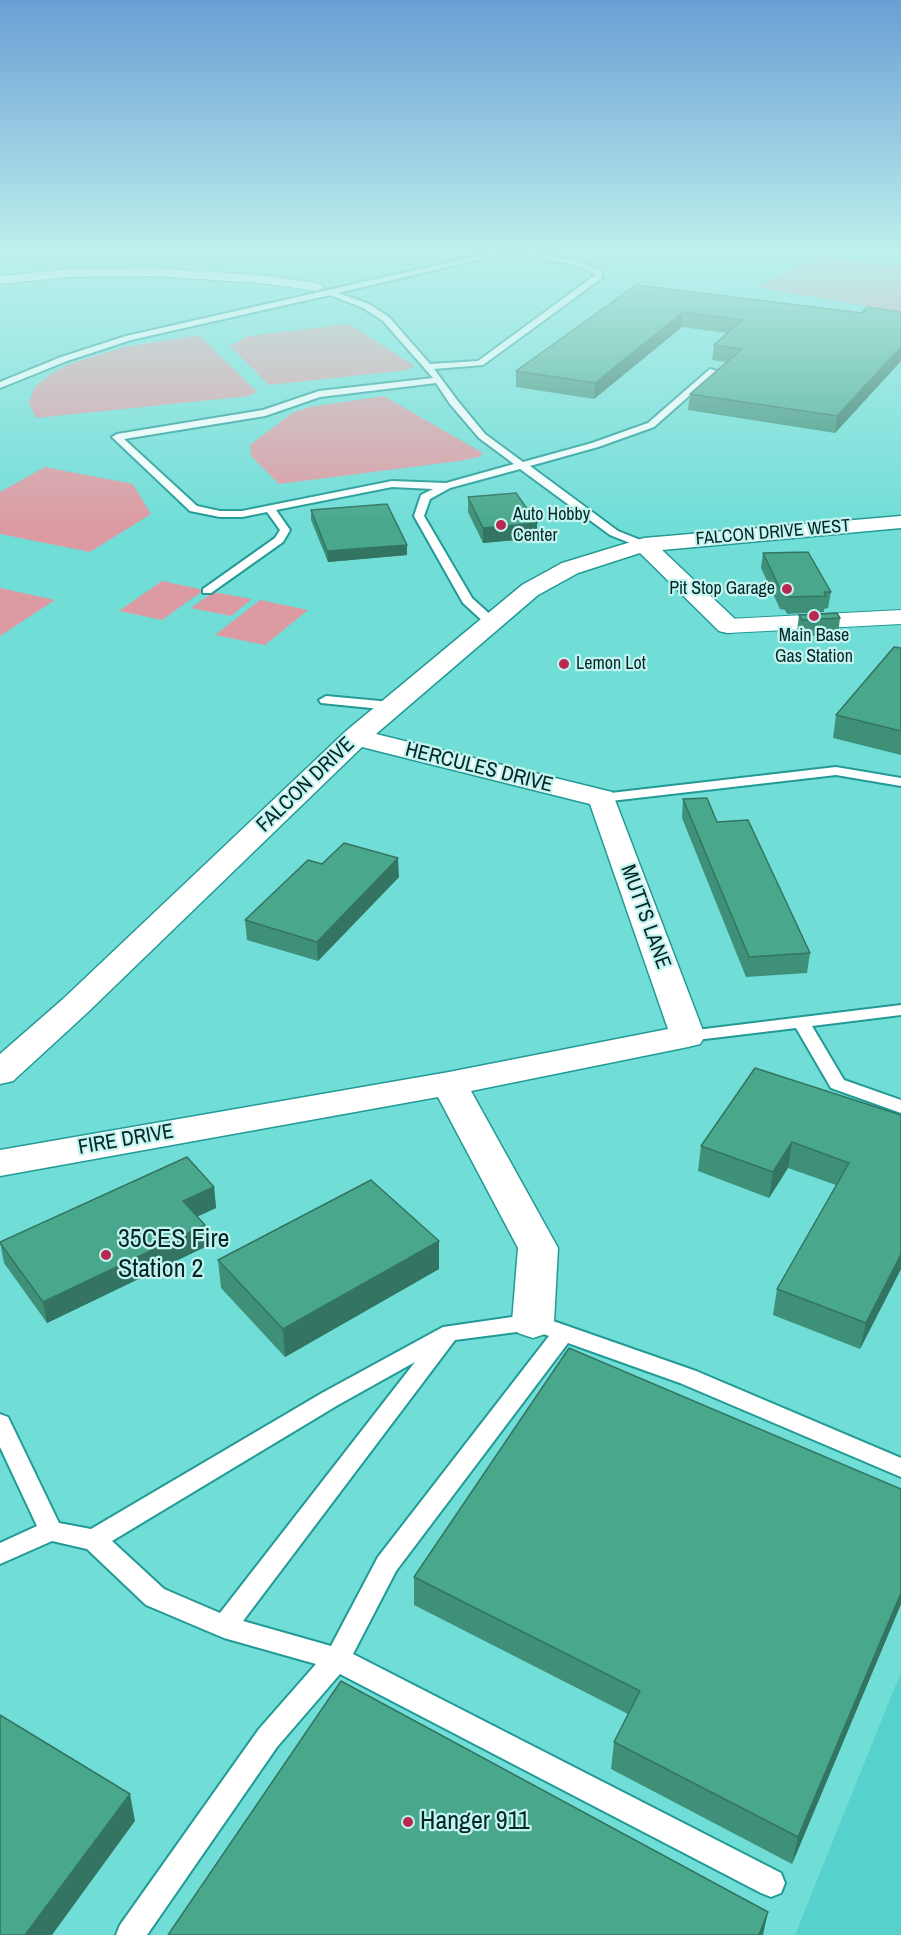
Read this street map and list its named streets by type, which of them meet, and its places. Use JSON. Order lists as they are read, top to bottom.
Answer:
{
  "streets": {
    "street": [
      "FALCON DRIVE WEST",
      "HERCULES DRIVE",
      "FALCON DRIVE",
      "MUTTS LANE",
      "FIRE DRIVE"
    ]
  },
  "crossings": [
    ["FALCON DRIVE WEST", "FALCON DRIVE"],
    ["HERCULES DRIVE", "FALCON DRIVE"],
    ["HERCULES DRIVE", "MUTTS LANE"],
    ["MUTTS LANE", "FIRE DRIVE"]
  ],
  "places": [
    "Auto Hobby Center",
    "Pit Stop Garage",
    "Main Base Gas Station",
    "Lemon Lot",
    "35CES Fire Station 2",
    "Hanger 911"
  ]
}
